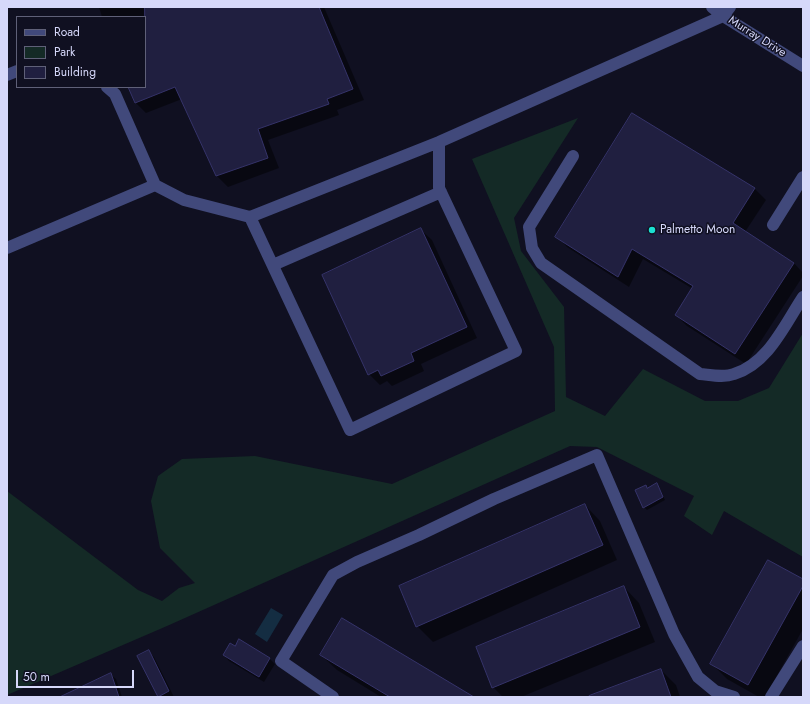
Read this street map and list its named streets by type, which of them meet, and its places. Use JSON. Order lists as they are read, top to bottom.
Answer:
{
  "streets": {
    "street": ["Murray Drive"]
  },
  "places": ["Palmetto Moon"],
  "legend": ["Road", "Park", "Building"],
  "scale_bar": "50 m"
}
